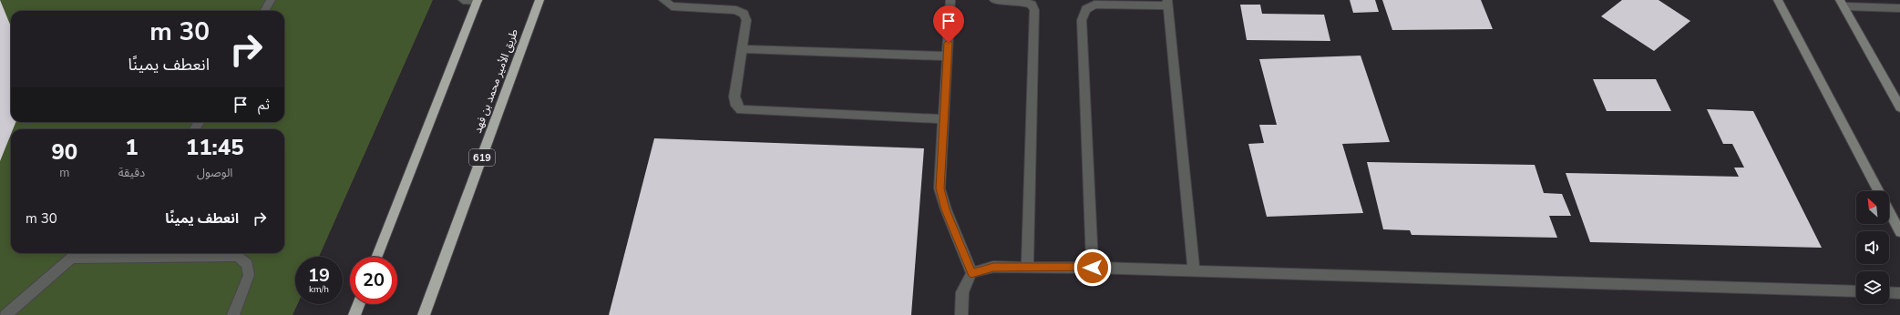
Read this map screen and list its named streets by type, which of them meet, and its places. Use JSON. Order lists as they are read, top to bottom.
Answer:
{
  "streets": {
    "highway": ["طريق الأمير محمد بن فهد", "619"]
  },
  "north": "top left",
  "page": {
    "turn": ["30 m", "انعطف يمينًا"],
    "then": "ثم",
    "eta": [
      "11:45",
      "الوصول",
      "1",
      "دقيقة",
      "90",
      "m"
    ],
    "list": [
      {
        "name": "انعطف يمينًا",
        "value": "30 m"
      }
    ],
    "speed": "19 km/h",
    "limit": "20"
  }
}
